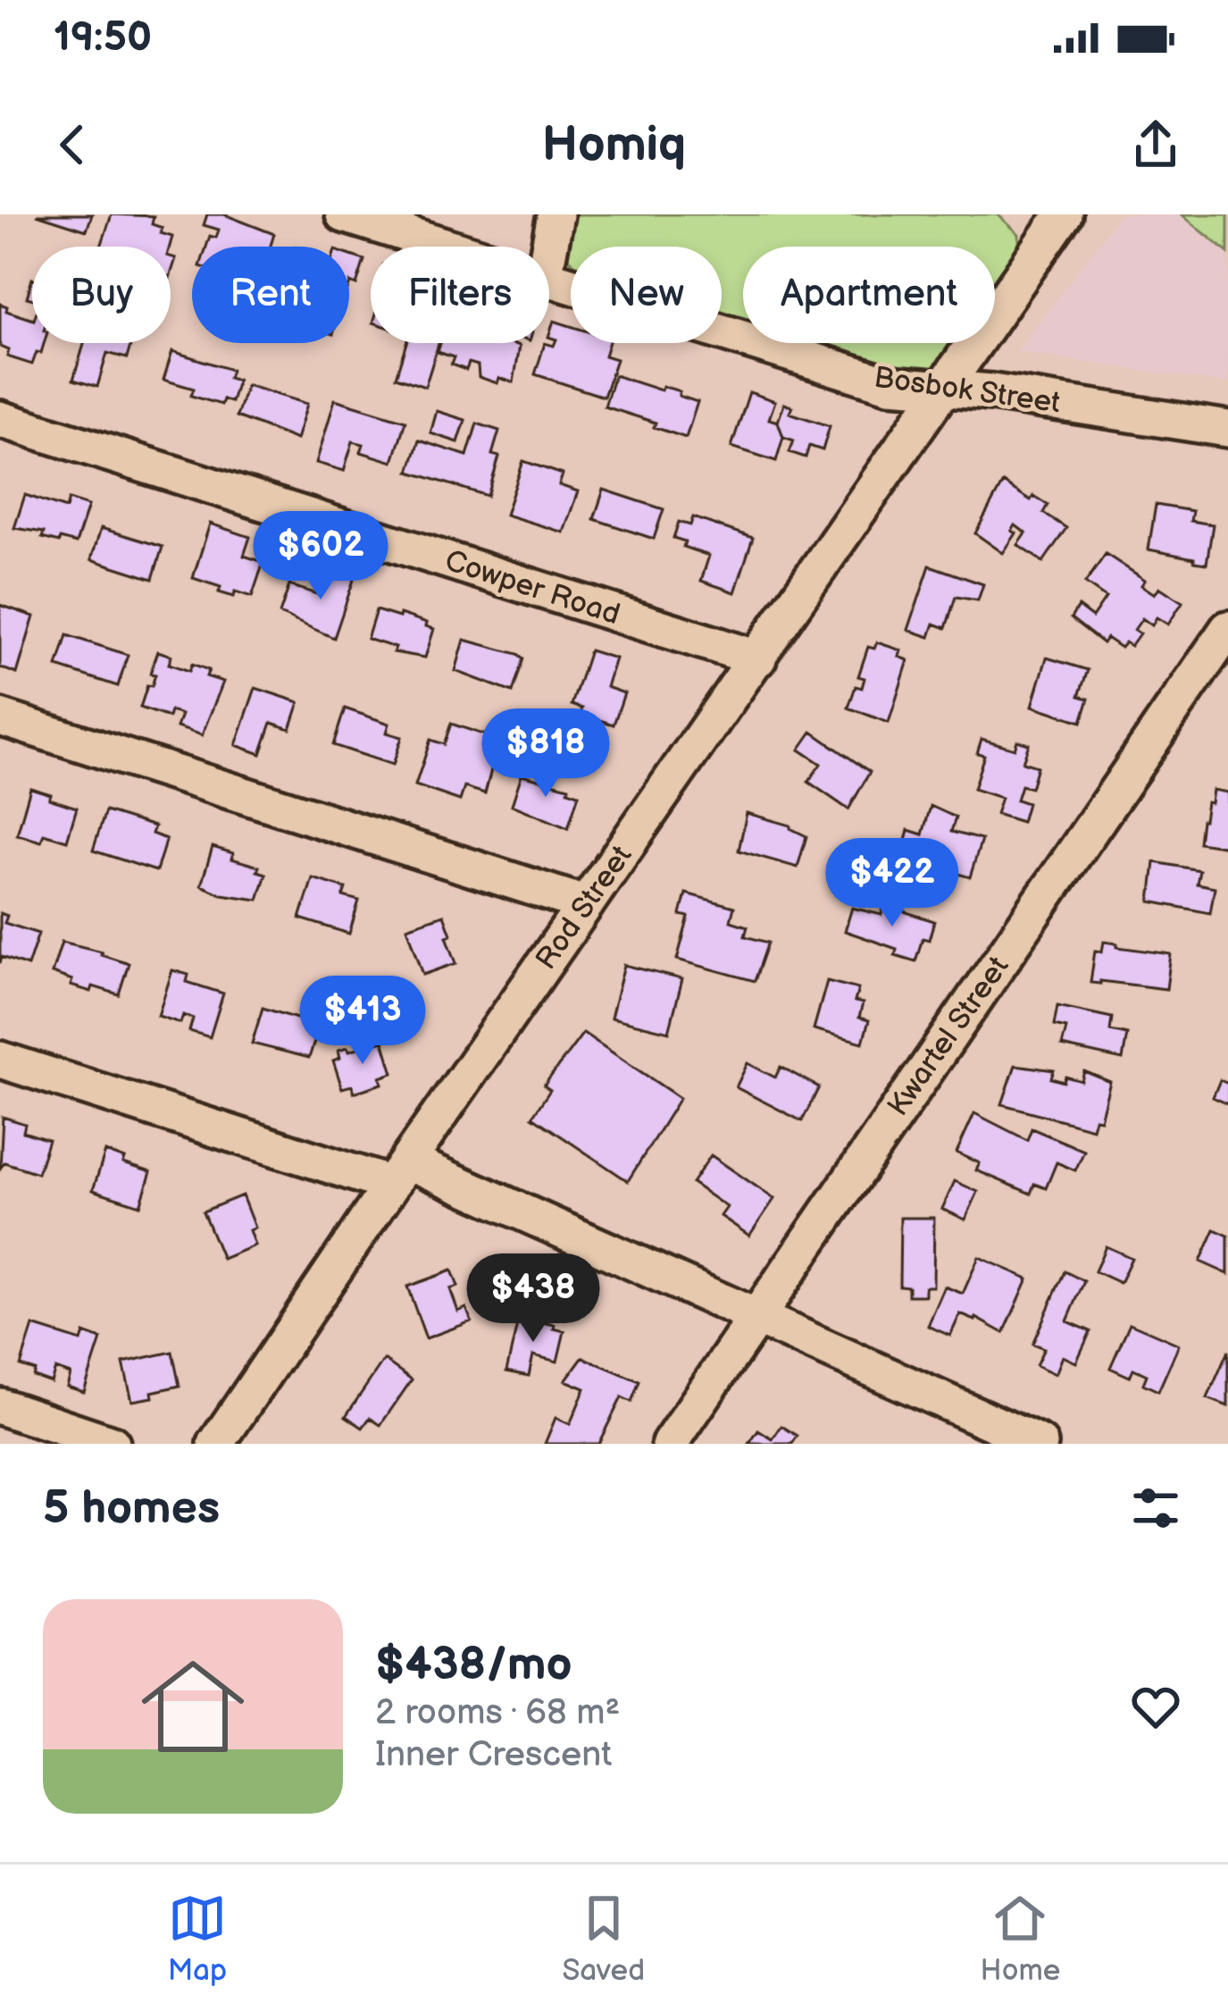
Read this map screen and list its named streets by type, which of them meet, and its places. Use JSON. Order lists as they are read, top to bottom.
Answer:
{
  "streets": {
    "street": [
      "Bosbok Street",
      "Cowper Road",
      "Rod Street",
      "Kwartel Street"
    ]
  },
  "crossings": [
    ["Bosbok Street", "Rod Street"],
    ["Cowper Road", "Rod Street"]
  ],
  "page": {
    "status": "19:50",
    "header": "Homiq",
    "chip": [
      "Buy",
      "Rent",
      "Filters",
      "New",
      "Apartment"
    ],
    "price": [
      "$602",
      "$818",
      "$422",
      "$413",
      "$438"
    ],
    "heading": "5 homes",
    "list": [
      {
        "name": "$438/mo",
        "note": "2 rooms · 68 m² · Inner Crescent"
      }
    ],
    "tabs": ["Map", "Saved", "Home"]
  }
}
